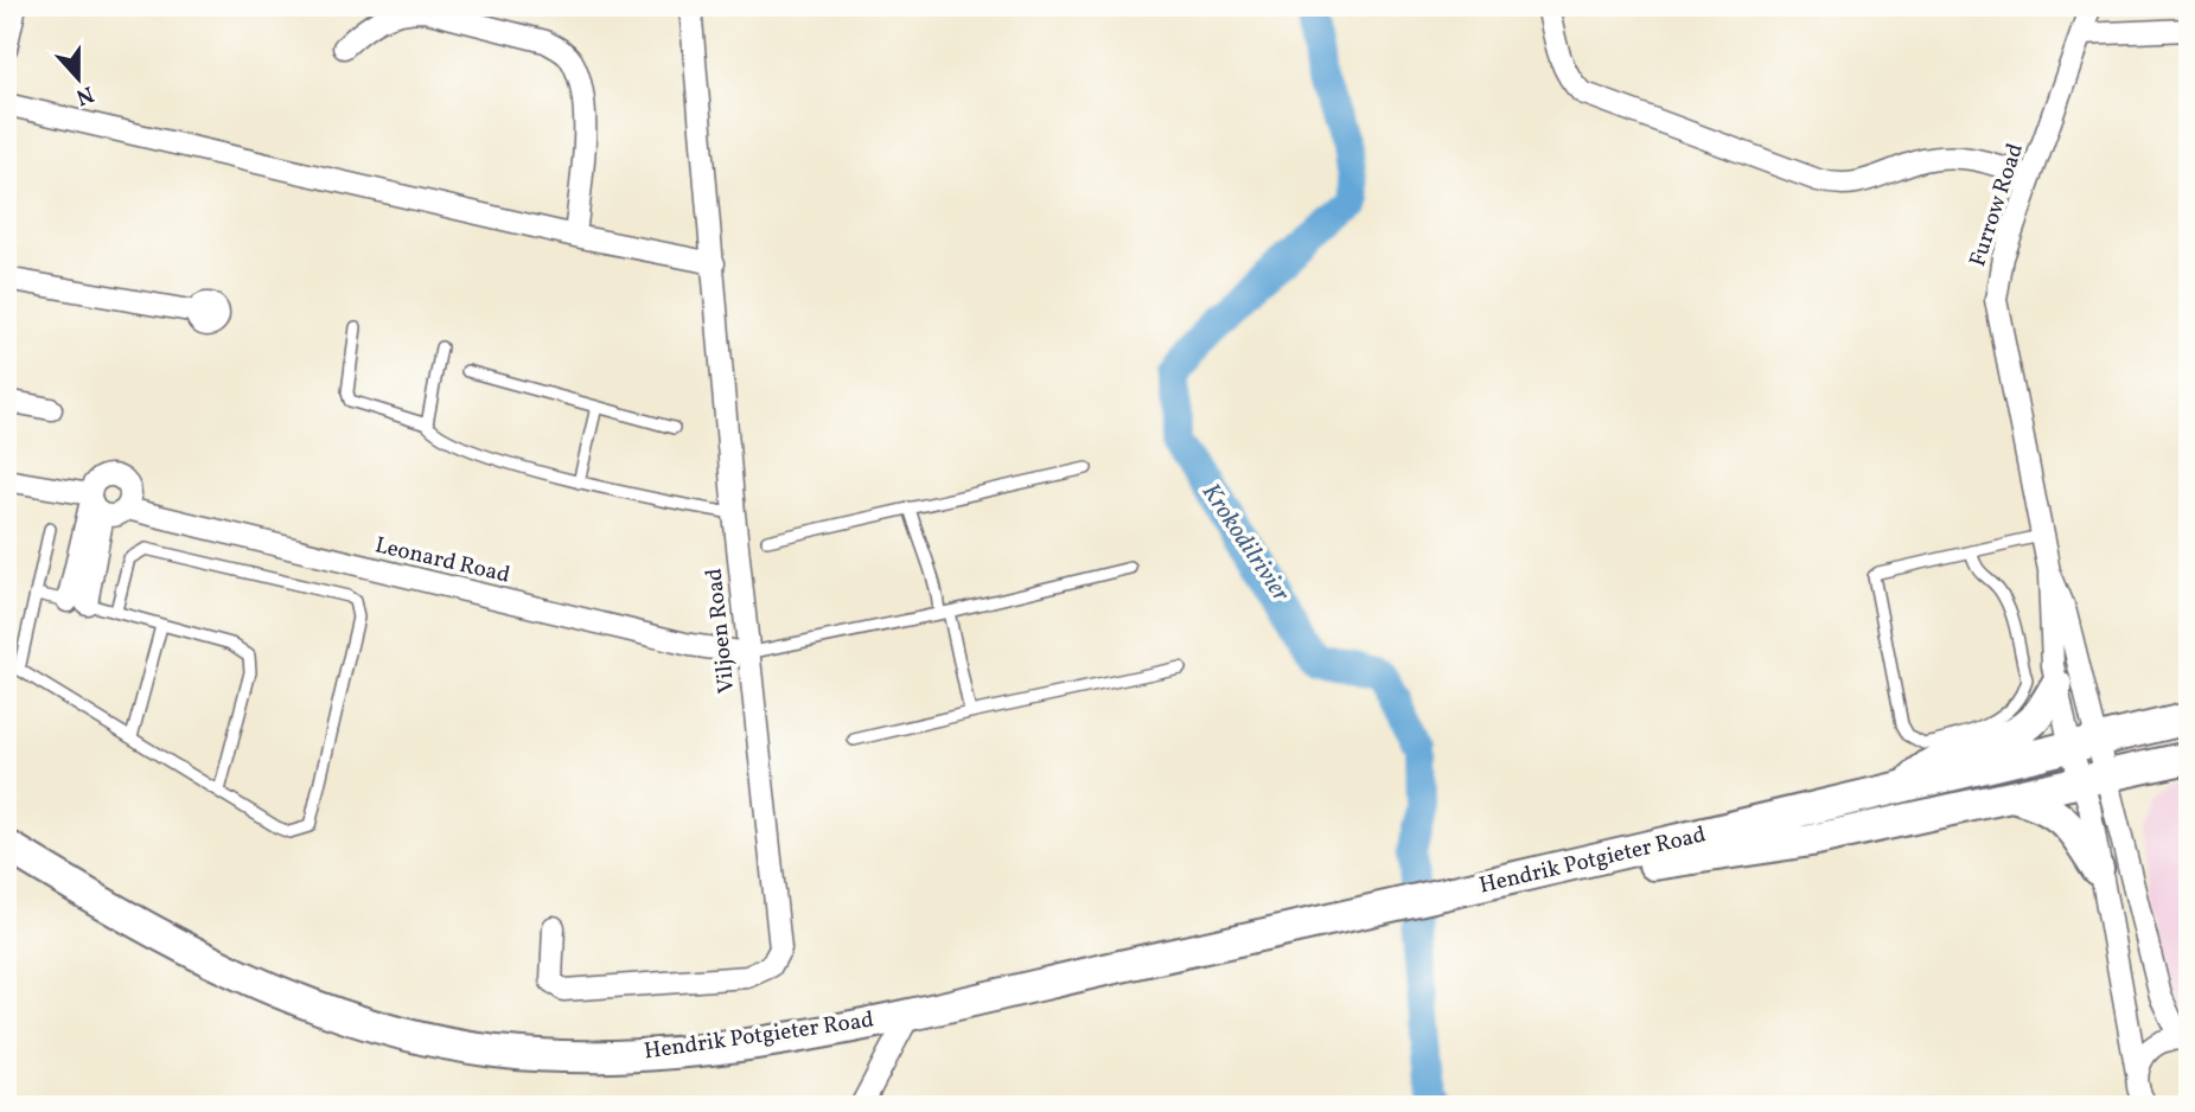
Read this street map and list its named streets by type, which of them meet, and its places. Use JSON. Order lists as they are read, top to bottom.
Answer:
{
  "streets": {
    "main road": ["Hendrik Potgieter Road"],
    "street": ["Furrow Road", "Leonard Road", "Viljoen Road"]
  },
  "crossings": [
    ["Furrow Road", "Hendrik Potgieter Road"],
    ["Leonard Road", "Viljoen Road"]
  ],
  "water": ["Krokodilrivier"],
  "north": "bottom"
}
